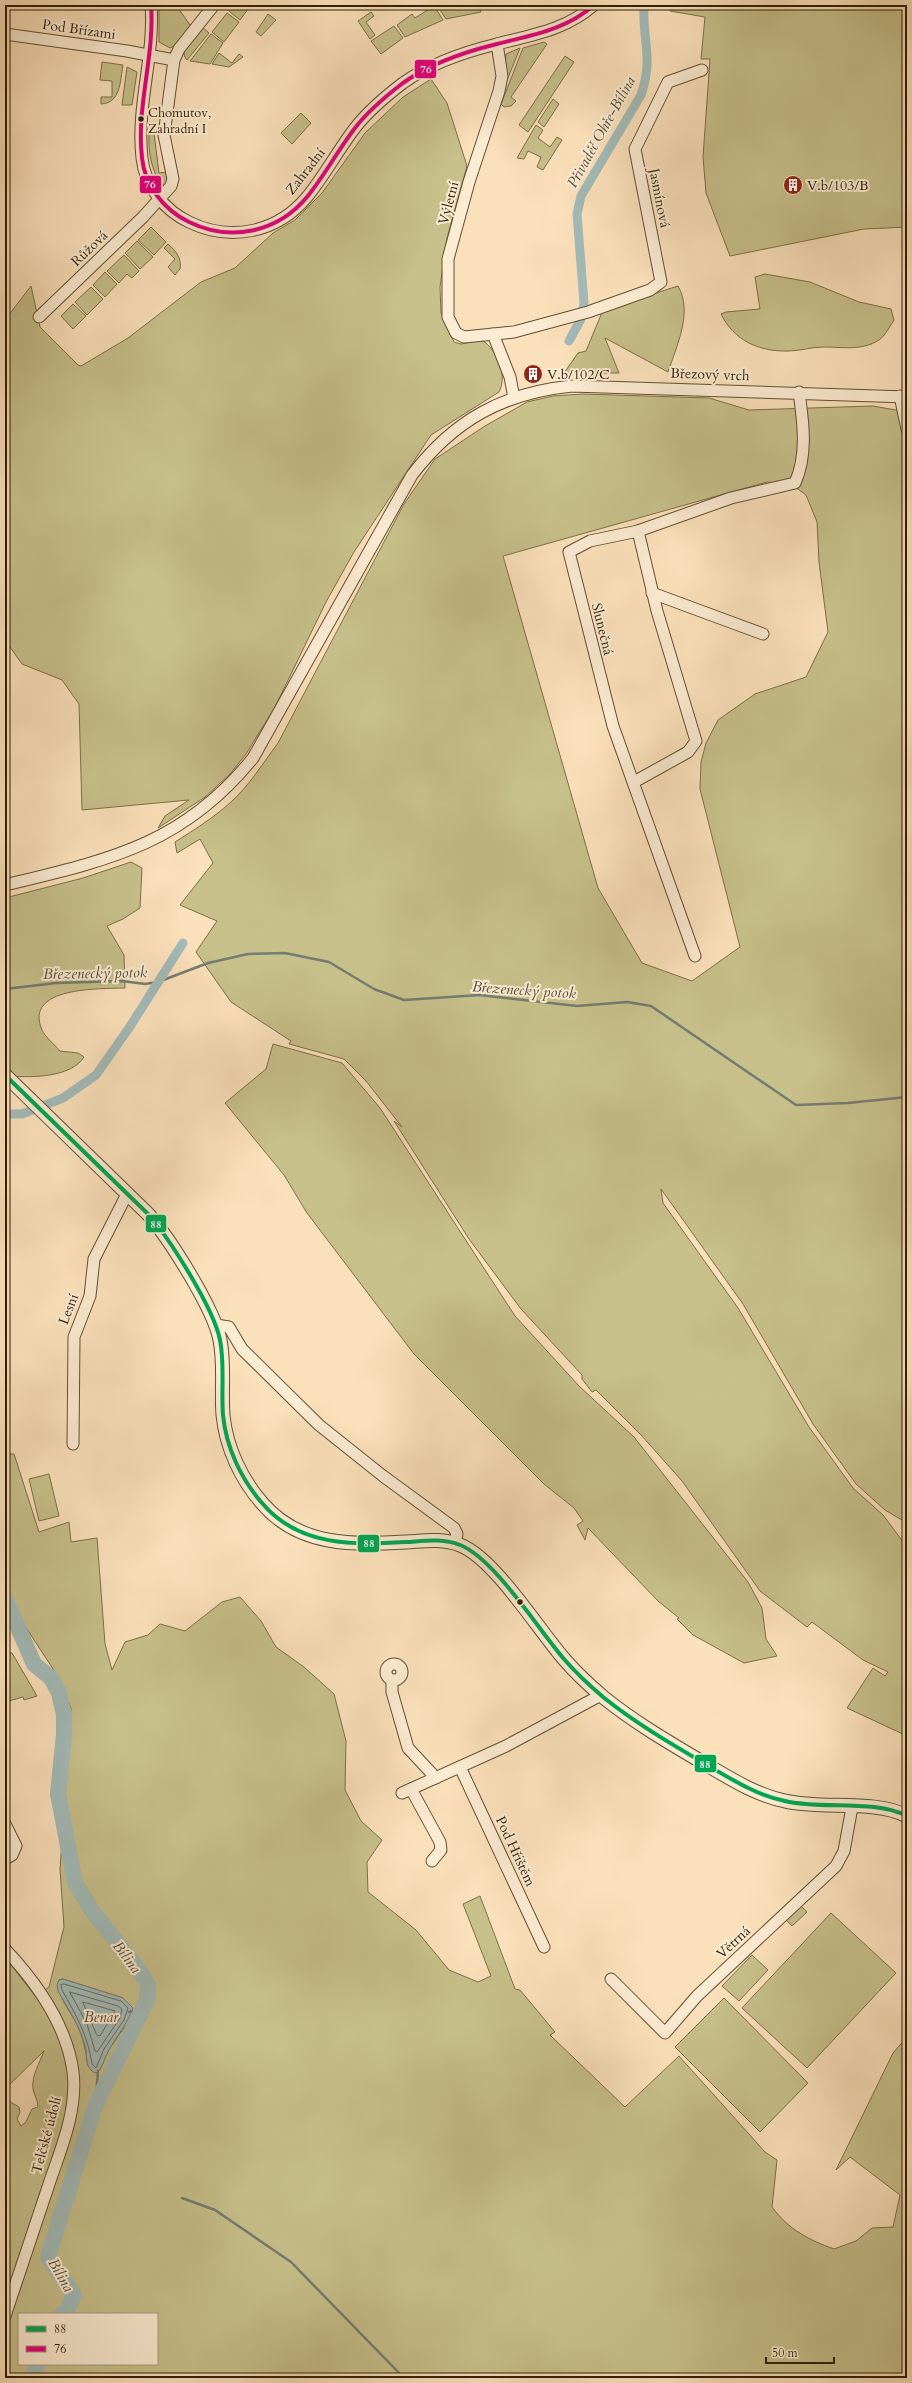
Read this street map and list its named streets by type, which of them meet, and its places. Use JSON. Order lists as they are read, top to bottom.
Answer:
{
  "streets": {
    "street": [
      "Pod Břízami",
      "Zahradní",
      "Jasmínová",
      "Výletní",
      "Růžová",
      "Březový vrch",
      "Slunečná",
      "Lesní",
      "Pod Hřištěm",
      "Větrná",
      "Telčské údolí"
    ]
  },
  "crossings": [
    ["Pod Břízami", "Růžová"],
    ["Zahradní", "Výletní"],
    ["Zahradní", "Růžová"],
    ["Jasmínová", "Výletní"],
    ["Březový vrch", "Slunečná"]
  ],
  "water": [
    "Přivaděč Ohře-Bílina",
    "Březenecký potok",
    "Bílina",
    "Benar"
  ],
  "places": {
    "other": ["Chomutov, Zahradní I"],
    "building": ["V.b/103/B", "V.b/102/C"]
  },
  "lines": ["transit line 76", "transit line 88"],
  "legend": ["88", "76"],
  "scale_bar": "50 m"
}
